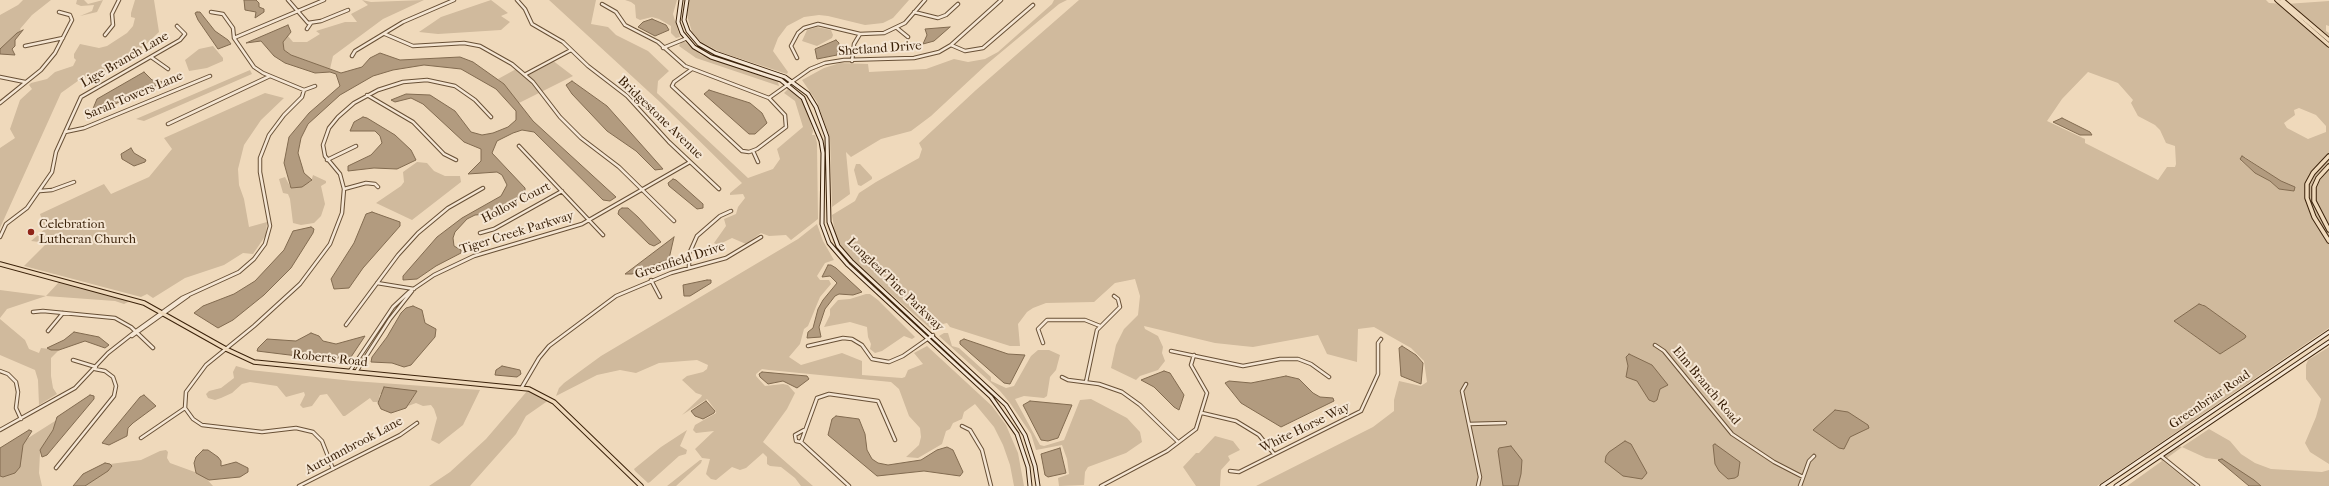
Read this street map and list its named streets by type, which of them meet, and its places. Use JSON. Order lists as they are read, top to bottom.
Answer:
{
  "streets": {
    "main road": ["Longleaf Pine Parkway", "Roberts Road", "Greenbriar Road"],
    "street": [
      "Shetland Drive",
      "Lige Branch Lane",
      "Sarah Towers Lane",
      "Bridgestone Avenue",
      "Hollow Court",
      "Tiger Creek Parkway",
      "Greenfield Drive",
      "Elm Branch Road",
      "White Horse Way",
      "Autumnbrook Lane"
    ]
  },
  "crossings": [
    ["Shetland Drive", "Longleaf Pine Parkway"],
    ["Lige Branch Lane", "Sarah Towers Lane"],
    ["Bridgestone Avenue", "Tiger Creek Parkway"],
    ["Tiger Creek Parkway", "Roberts Road"],
    ["Greenfield Drive", "Roberts Road"]
  ],
  "places": ["Celebration Lutheran Church"]
}
